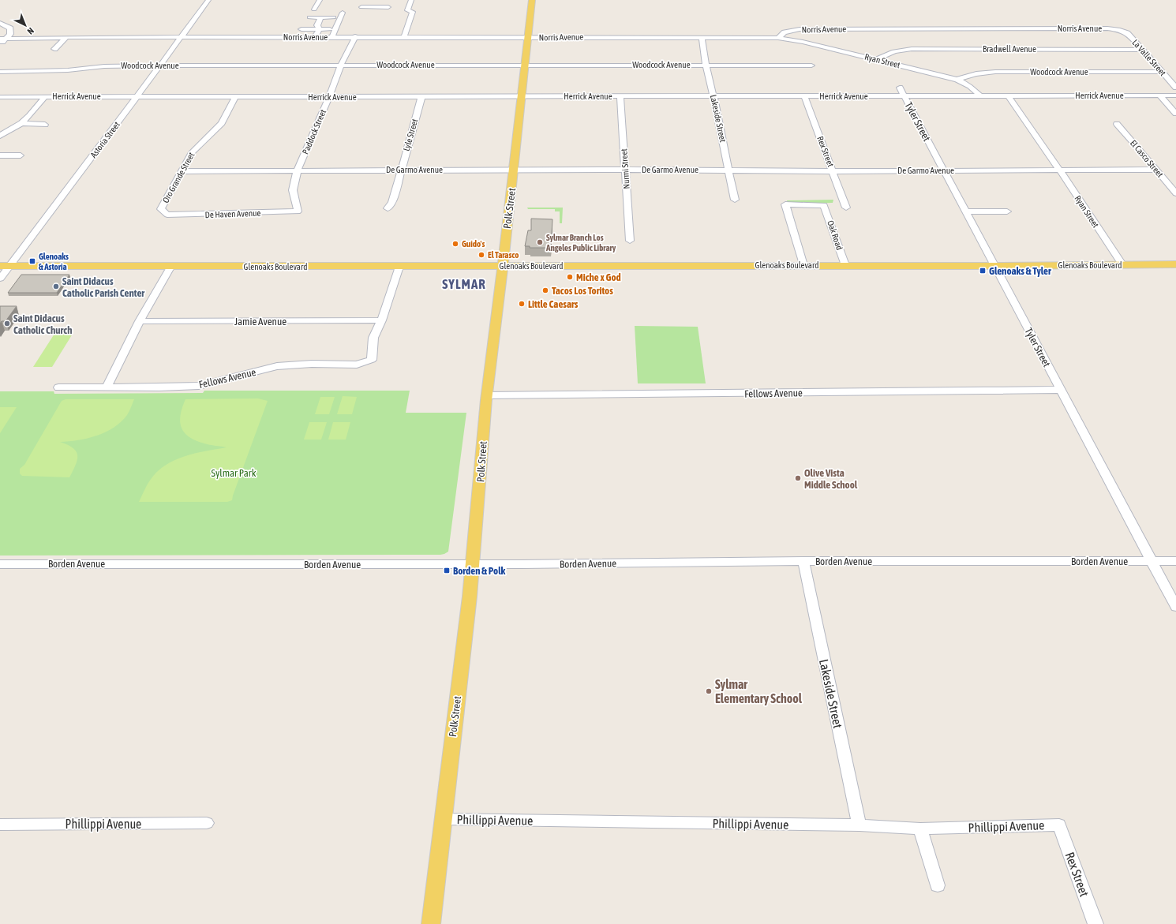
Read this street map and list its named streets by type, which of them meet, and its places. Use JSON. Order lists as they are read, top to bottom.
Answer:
{
  "streets": {
    "main road": ["Polk Street", "Glenoaks Boulevard"],
    "street": [
      "Norris Avenue",
      "Bradwell Avenue",
      "La Valle Street",
      "Ryan Street",
      "Woodcock Avenue",
      "Herrick Avenue",
      "Lakeside Street",
      "Tyler Street",
      "Paddock Street",
      "Lyle Street",
      "Astoria Street",
      "Rex Street",
      "El Casco Street",
      "Nurmi Street",
      "De Garmo Avenue",
      "Oro Grande Street",
      "De Haven Avenue",
      "Oak Road",
      "Jamie Avenue",
      "Fellows Avenue",
      "Borden Avenue",
      "Phillippi Avenue"
    ]
  },
  "crossings": [
    ["Norris Avenue", "La Valle Street"],
    ["Norris Avenue", "Ryan Street"],
    ["Norris Avenue", "Lakeside Street"],
    ["Norris Avenue", "Paddock Street"],
    ["Norris Avenue", "Astoria Street"],
    ["Norris Avenue", "Polk Street"],
    ["Bradwell Avenue", "La Valle Street"],
    ["Bradwell Avenue", "Ryan Street"],
    ["La Valle Street", "Woodcock Avenue"],
    ["Ryan Street", "Woodcock Avenue"],
    ["Ryan Street", "Herrick Avenue"],
    ["Ryan Street", "De Garmo Avenue"],
    ["Ryan Street", "Glenoaks Boulevard"],
    ["Woodcock Avenue", "Lakeside Street"],
    ["Woodcock Avenue", "Paddock Street"],
    ["Woodcock Avenue", "Astoria Street"],
    ["Woodcock Avenue", "Polk Street"],
    ["Herrick Avenue", "Lakeside Street"],
    ["Herrick Avenue", "Tyler Street"],
    ["Herrick Avenue", "Paddock Street"],
    ["Herrick Avenue", "Lyle Street"],
    ["Herrick Avenue", "Astoria Street"],
    ["Herrick Avenue", "Rex Street"],
    ["Herrick Avenue", "Nurmi Street"],
    ["Herrick Avenue", "Oro Grande Street"],
    ["Herrick Avenue", "Polk Street"],
    ["Lakeside Street", "De Garmo Avenue"],
    ["Lakeside Street", "Borden Avenue"],
    ["Lakeside Street", "Phillippi Avenue"],
    ["Tyler Street", "De Garmo Avenue"],
    ["Tyler Street", "Glenoaks Boulevard"],
    ["Tyler Street", "Fellows Avenue"],
    ["Tyler Street", "Borden Avenue"],
    ["Paddock Street", "De Garmo Avenue"],
    ["Paddock Street", "De Haven Avenue"],
    ["Lyle Street", "De Garmo Avenue"],
    ["Astoria Street", "Glenoaks Boulevard"],
    ["Rex Street", "De Garmo Avenue"],
    ["Rex Street", "Phillippi Avenue"],
    ["El Casco Street", "De Garmo Avenue"],
    ["Nurmi Street", "De Garmo Avenue"],
    ["De Garmo Avenue", "Oro Grande Street"],
    ["De Garmo Avenue", "Polk Street"],
    ["Oro Grande Street", "De Haven Avenue"],
    ["Polk Street", "Glenoaks Boulevard"],
    ["Polk Street", "Fellows Avenue"],
    ["Polk Street", "Borden Avenue"],
    ["Polk Street", "Phillippi Avenue"],
    ["Oak Road", "Glenoaks Boulevard"],
    ["Jamie Avenue", "Fellows Avenue"]
  ],
  "districts": ["SYLMAR"],
  "parks": ["Sylmar Park"],
  "places": {
    "other": [
      "Sylmar Branch Los Angeles Public Library",
      "Guido's",
      "El Tarasco",
      "Miche x God",
      "Saint Didacus Catholic Parish Center",
      "Tacos Los Toritos",
      "Little Caesars",
      "Saint Didacus Catholic Church",
      "Olive Vista Middle School",
      "Sylmar Elementary School"
    ],
    "transit": ["Glenoaks & Astoria", "Glenoaks & Tyler", "Borden & Polk"]
  },
  "north": "bottom right"
}
